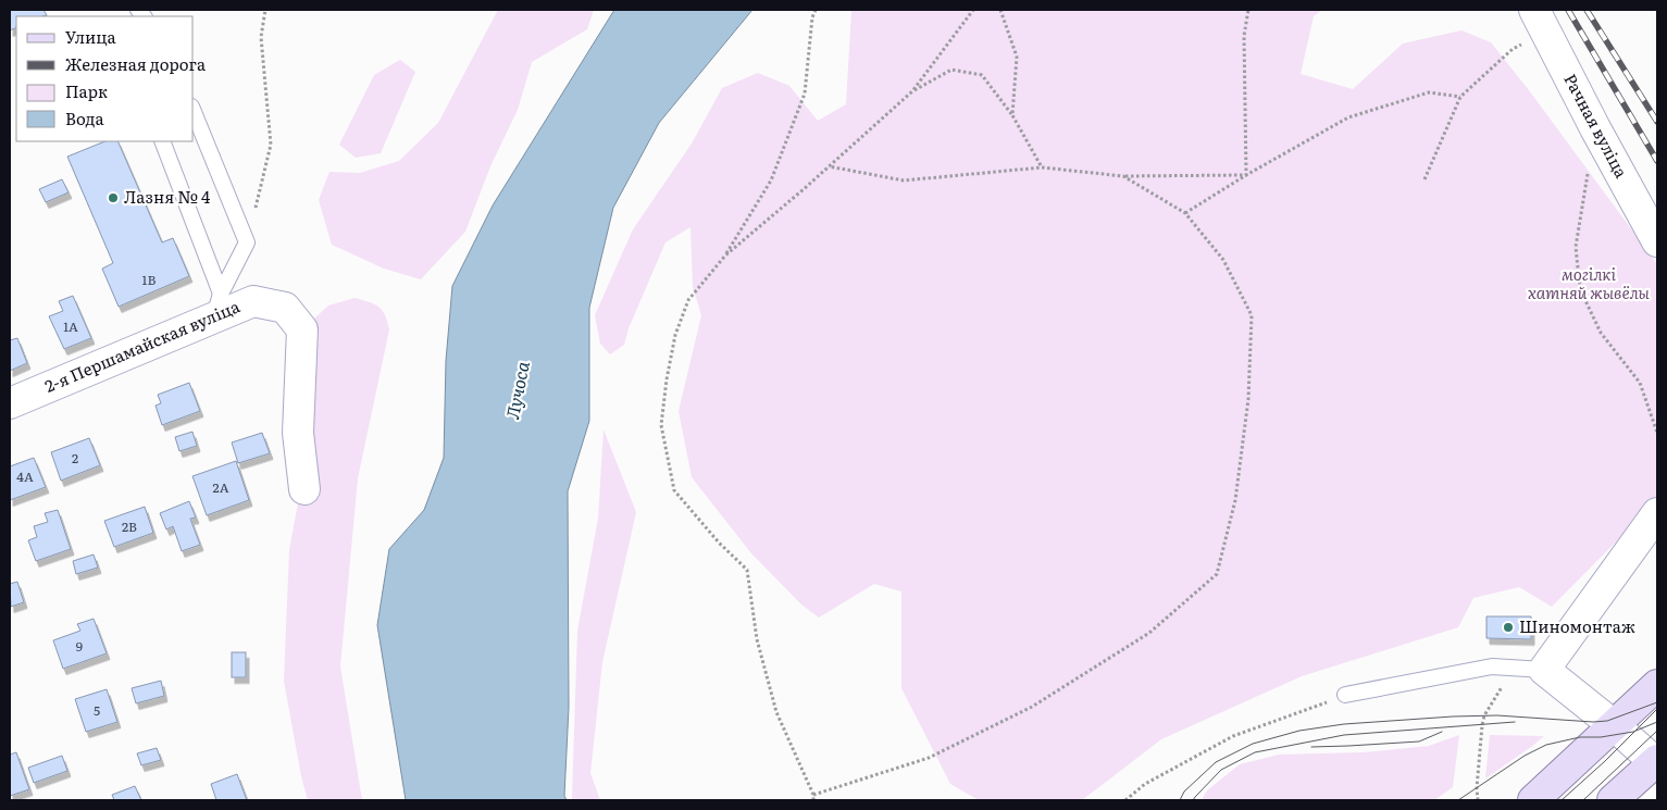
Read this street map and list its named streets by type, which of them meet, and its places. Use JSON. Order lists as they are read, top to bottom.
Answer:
{
  "streets": {
    "street": ["Рачная вуліца", "2-я Першамайская вуліца"]
  },
  "water": ["Лучоса"],
  "parks": ["могілкі хатняй жывёлы"],
  "places": ["Лазня № 4", "Шиномонтаж"],
  "house_numbers": [
    "1В",
    "1А",
    "2",
    "4А",
    "2А",
    "2В",
    "9",
    "5"
  ],
  "legend": [
    "Улица",
    "Железная дорога",
    "Парк",
    "Вода"
  ]
}
